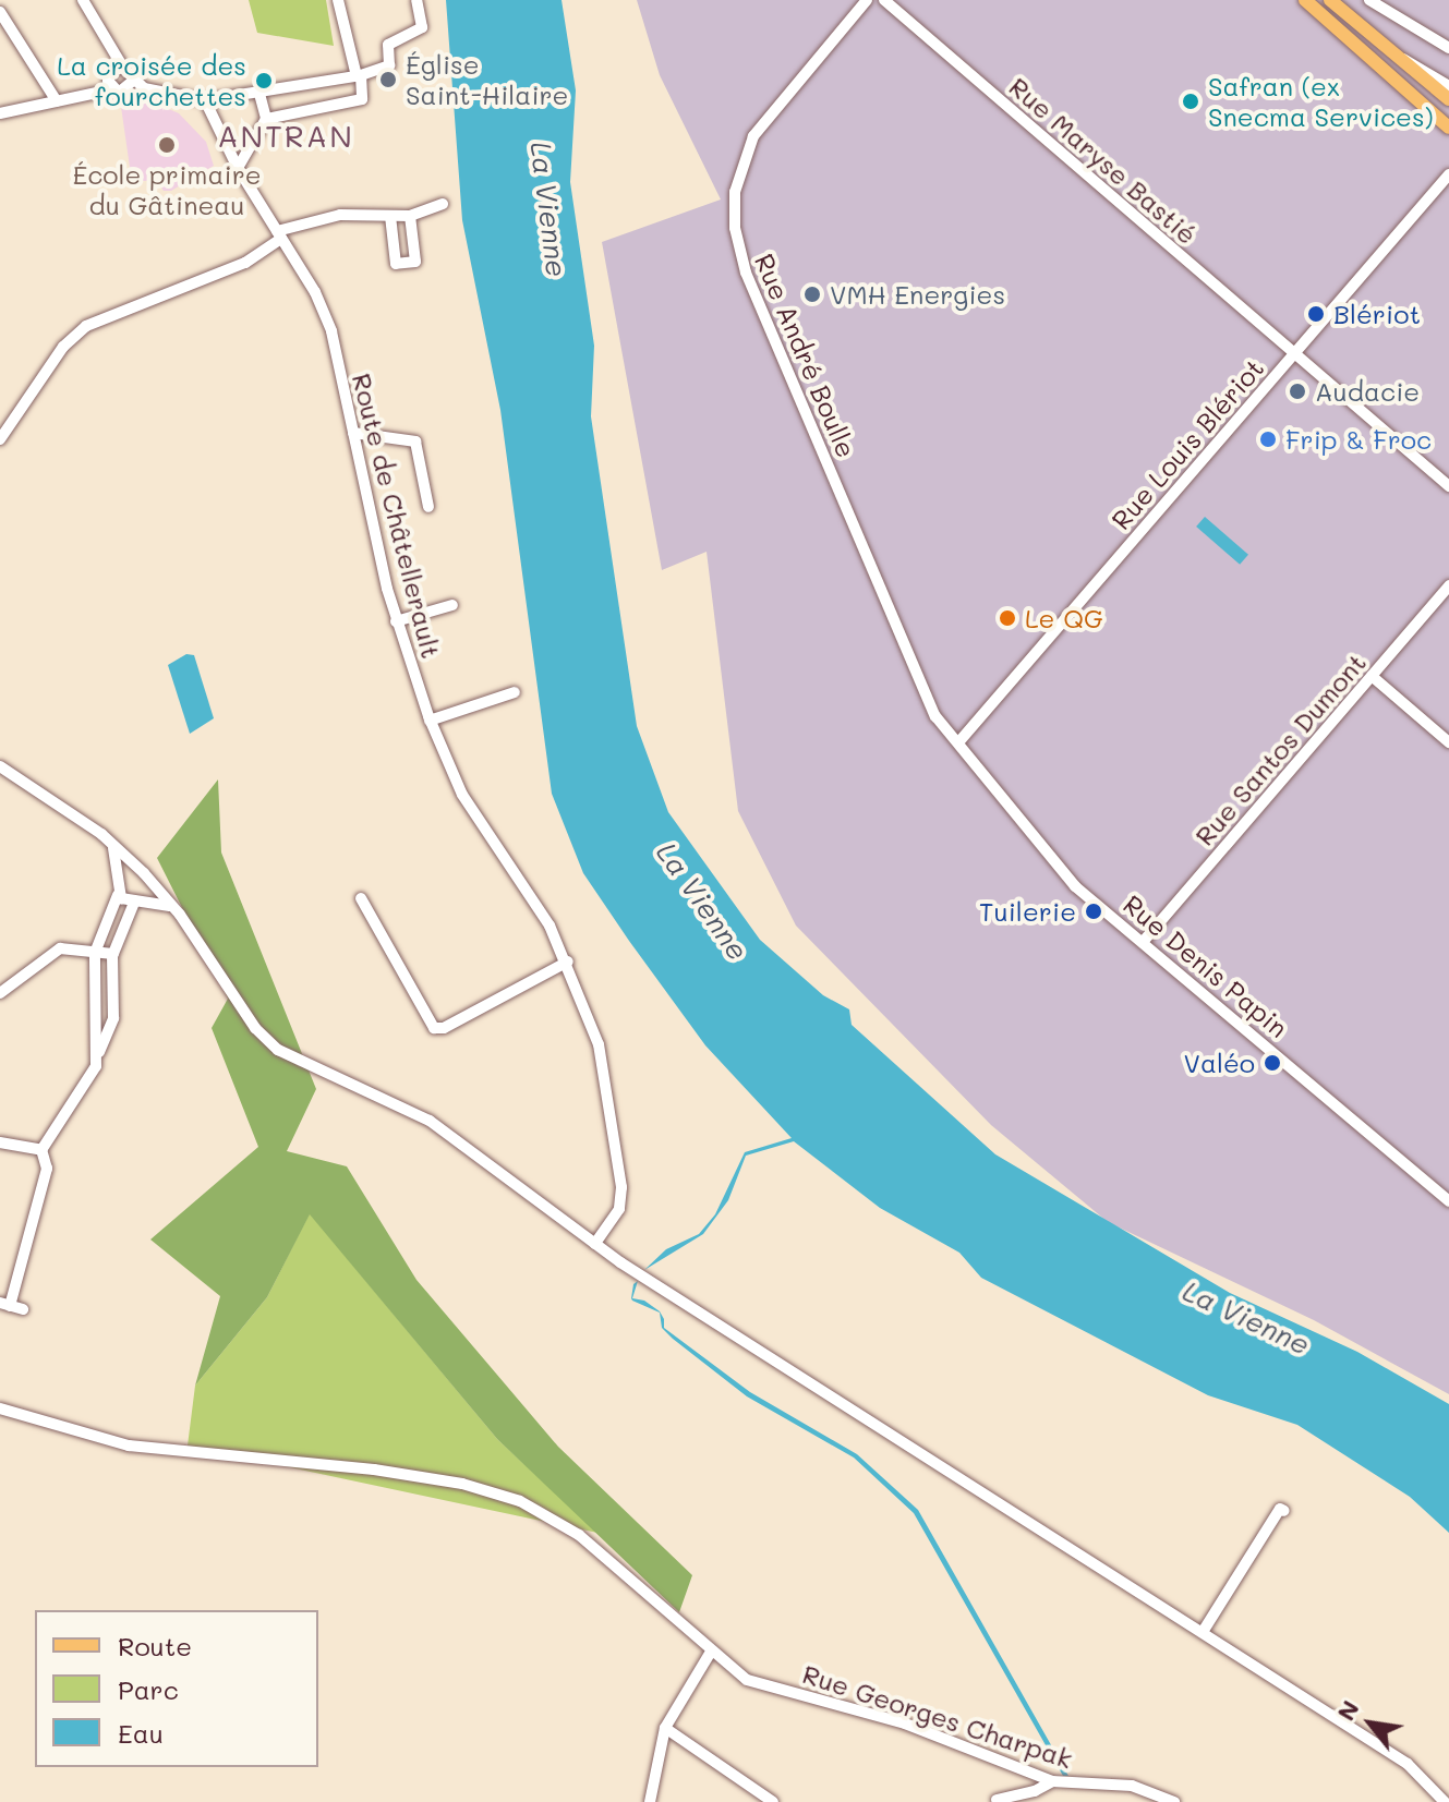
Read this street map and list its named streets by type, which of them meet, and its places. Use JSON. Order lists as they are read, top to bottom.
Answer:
{
  "streets": {
    "street": [
      "Rue Maryse Bastié",
      "Rue André Boulle",
      "Rue Louis Blériot",
      "Route de Châtellerault",
      "Rue Santos Dumont",
      "Rue Denis Papin",
      "Rue Georges Charpak"
    ]
  },
  "crossings": [
    ["Rue Maryse Bastié", "Rue Louis Blériot"],
    ["Rue André Boulle", "Rue Louis Blériot"],
    ["Rue André Boulle", "Rue Denis Papin"],
    ["Rue Louis Blériot", "Rue Denis Papin"],
    ["Rue Santos Dumont", "Rue Denis Papin"]
  ],
  "districts": ["ANTRAN"],
  "water": ["La Vienne"],
  "places": [
    "Église Saint-Hilaire",
    "La croisée des fourchettes",
    "Safran (ex Snecma Services)",
    "École primaire du Gâtineau",
    "VMH Energies",
    "Blériot",
    "Audacie",
    "Frip & Froc",
    "Le QG",
    "Tuilerie",
    "Valéo"
  ],
  "legend": ["Route", "Parc", "Eau"],
  "north": "top left"
}
